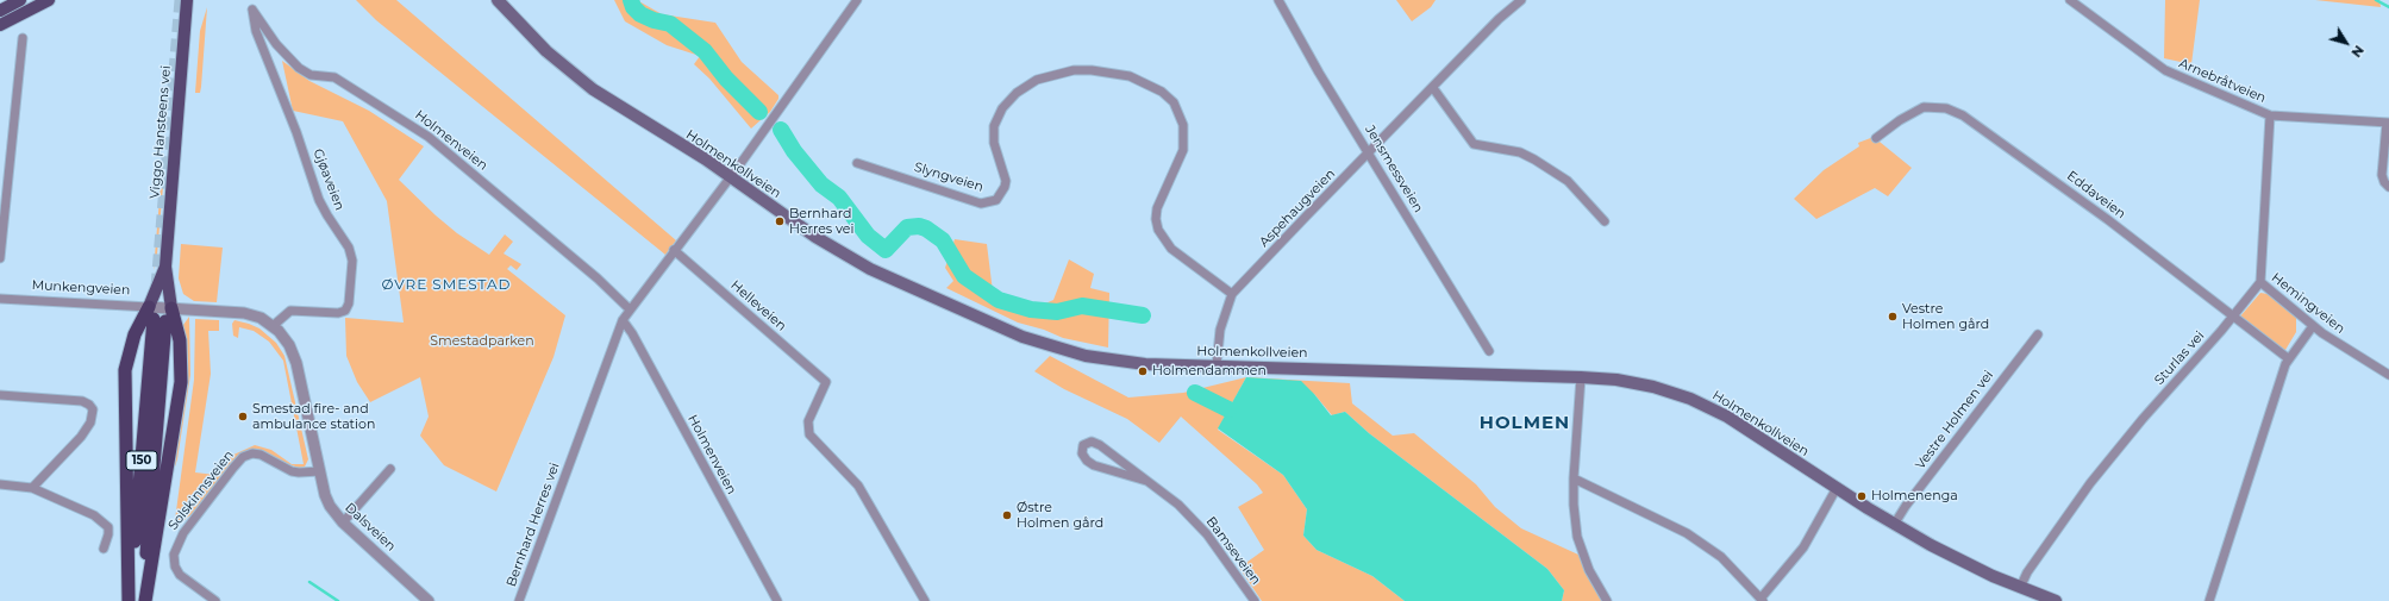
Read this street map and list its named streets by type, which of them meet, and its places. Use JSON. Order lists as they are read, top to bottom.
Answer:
{
  "streets": {
    "highway": ["Viggo Hansteens vei", "150"],
    "main road": ["Holmenkollveien"],
    "street": [
      "Arnebråtveien",
      "Holmenveien",
      "Jensmessveien",
      "Slyngveien",
      "Gjøaveien",
      "Eddaveien",
      "Aspehaugveien",
      "Munkengveien",
      "Hemingveien",
      "Helleveien",
      "Sturlas vei",
      "Vestre Holmen vei",
      "Solskinnsveien",
      "Bernhard Herres vei",
      "Dalsveien",
      "Bamseveien"
    ]
  },
  "crossings": [
    ["Viggo Hansteens vei", "Munkengveien"],
    ["Viggo Hansteens vei", "Dalsveien"],
    ["Holmenveien", "Gjøaveien"],
    ["Holmenveien", "Bernhard Herres vei"],
    ["Holmenkollveien", "Aspehaugveien"],
    ["Holmenkollveien", "Sturlas vei"],
    ["Holmenkollveien", "Vestre Holmen vei"],
    ["Holmenkollveien", "Bernhard Herres vei"],
    ["Jensmessveien", "Aspehaugveien"],
    ["Slyngveien", "Aspehaugveien"],
    ["Gjøaveien", "Dalsveien"],
    ["Eddaveien", "Sturlas vei"],
    ["Munkengveien", "Dalsveien"],
    ["Hemingveien", "Sturlas vei"],
    ["Helleveien", "Bernhard Herres vei"],
    ["Solskinnsveien", "Dalsveien"]
  ],
  "districts": ["ØVRE SMESTAD", "HOLMEN"],
  "parks": ["Smestadparken"],
  "places": [
    "Bernhard Herres vei",
    "Vestre Holmen gård",
    "Holmendammen",
    "Smestad fire- and ambulance station",
    "Holmenenga",
    "Østre Holmen gård"
  ],
  "north": "bottom right"
}
